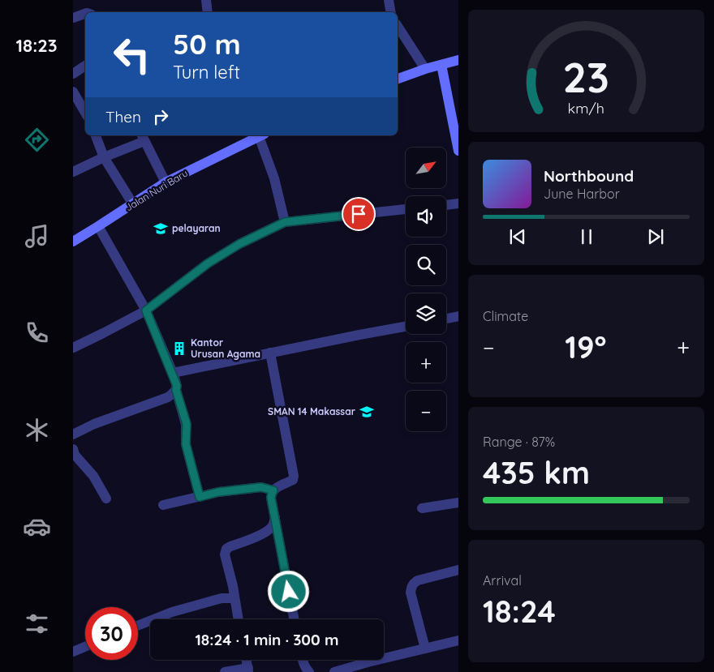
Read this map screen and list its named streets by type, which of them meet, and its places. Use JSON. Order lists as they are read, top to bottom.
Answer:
{
  "streets": {
    "street": ["Jalan Nuri Baru"]
  },
  "places": {
    "school or university": ["pelayaran", "SMAN 14 Makassar"],
    "building": ["Kantor Urusan Agama"]
  },
  "north": "top right",
  "page": {
    "tabs": "18:23",
    "turn": ["50 m", "Turn left"],
    "then": "Then",
    "map_buttons": ["+", "−"],
    "song": ["Northbound", "June Harbor"],
    "tile": [
      "Climate",
      ["Range · 87%", "435 km"],
      ["Arrival", "18:24"]
    ],
    "heat": ["−", "19°", "+"],
    "limit": "30",
    "trip": "18:24 · 1 min · 300 m",
    "gauge": ["23", "km/h"]
  }
}
